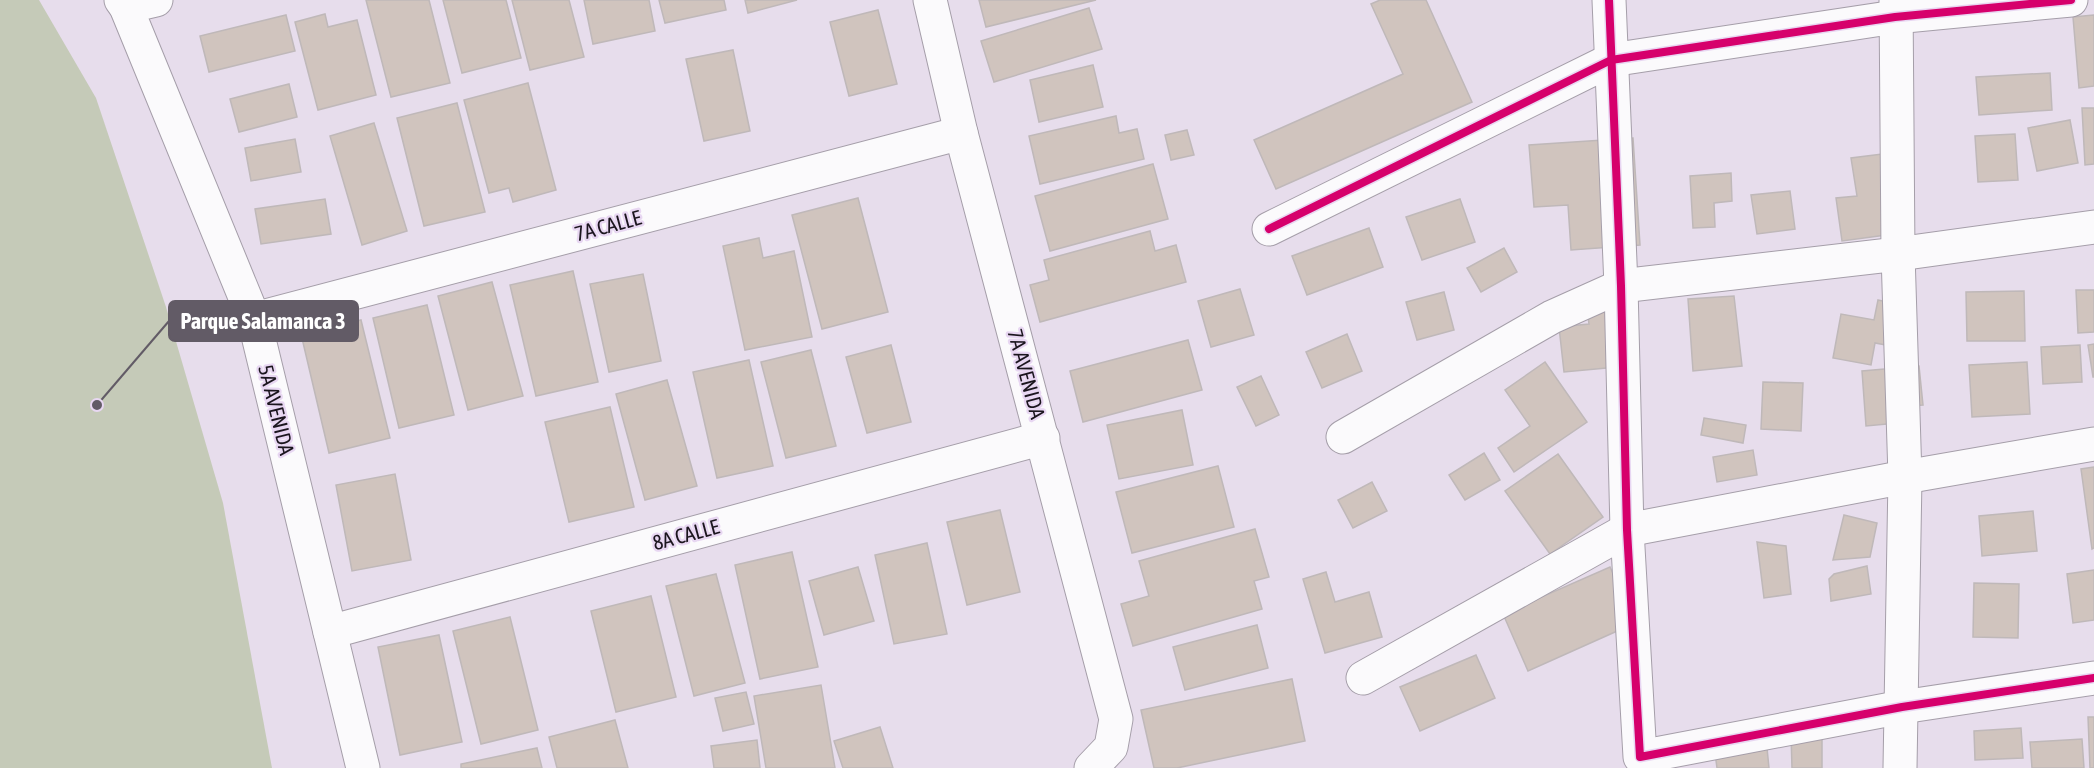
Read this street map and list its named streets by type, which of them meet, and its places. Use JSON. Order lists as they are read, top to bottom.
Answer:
{
  "streets": {
    "street": [
      "7A CALLE",
      "7A AVENIDA",
      "5A AVENIDA",
      "8A CALLE"
    ]
  },
  "crossings": [
    ["7A CALLE", "7A AVENIDA"],
    ["7A CALLE", "5A AVENIDA"],
    ["7A AVENIDA", "8A CALLE"],
    ["5A AVENIDA", "8A CALLE"]
  ],
  "places": ["Parque Salamanca 3"]
}
